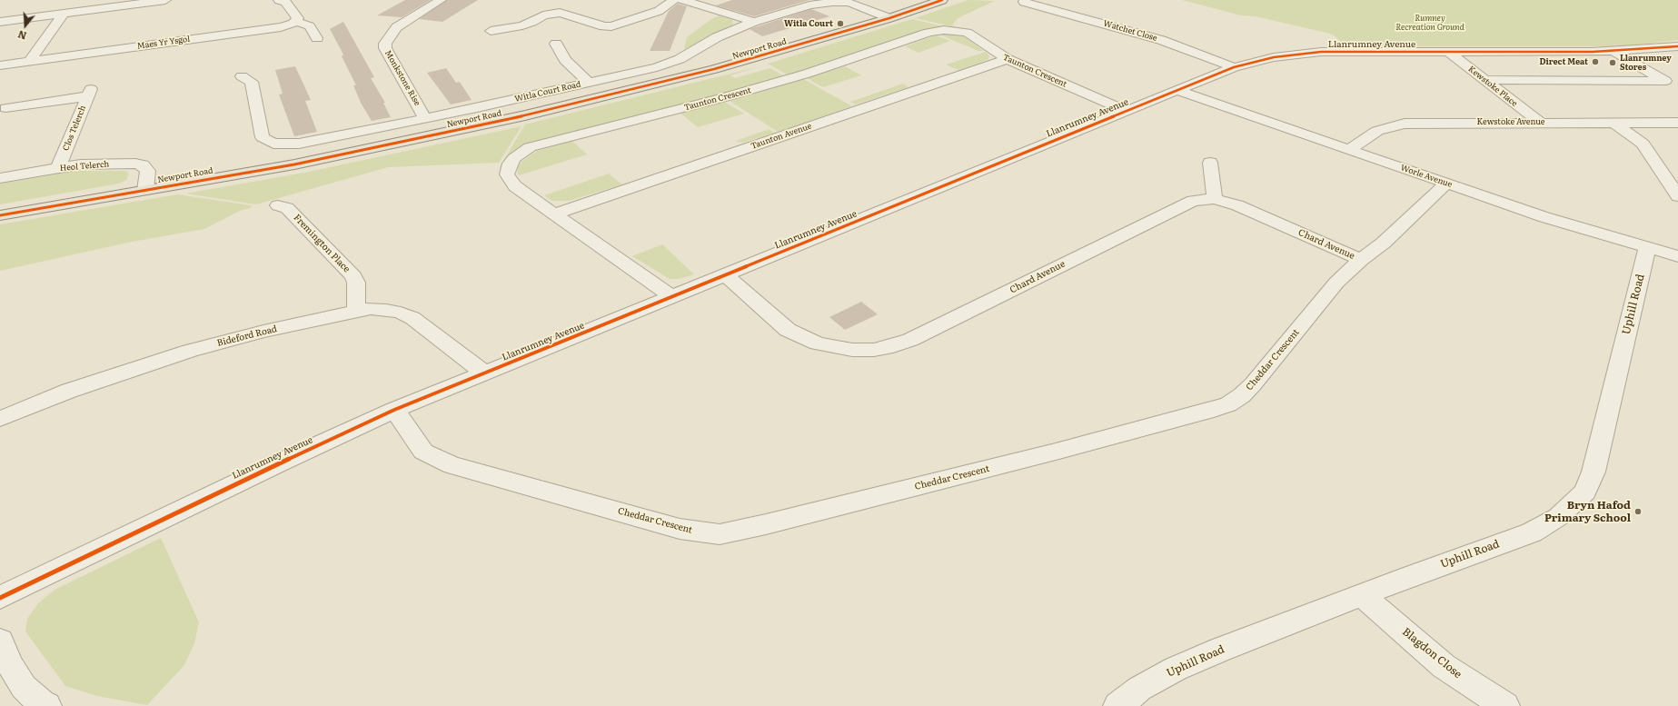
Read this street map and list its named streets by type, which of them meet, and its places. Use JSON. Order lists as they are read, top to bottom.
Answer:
{
  "streets": {
    "main road": ["Newport Road"],
    "street": [
      "Watchet Close",
      "Maes Yr Ysgol",
      "Llanrumney Avenue",
      "Taunton Crescent",
      "Monkstone Rise",
      "Kewstoke Place",
      "Witla Court Road",
      "Kewstoke Avenue",
      "Clos Telerch",
      "Taunton Avenue",
      "Heol Telerch",
      "Worle Avenue",
      "Fremington Place",
      "Chard Avenue",
      "Uphill Road",
      "Bideford Road",
      "Cheddar Crescent",
      "Blagdon Close"
    ]
  },
  "crossings": [
    ["Watchet Close", "Llanrumney Avenue"],
    ["Llanrumney Avenue", "Taunton Crescent"],
    ["Llanrumney Avenue", "Kewstoke Place"],
    ["Llanrumney Avenue", "Worle Avenue"],
    ["Llanrumney Avenue", "Chard Avenue"],
    ["Llanrumney Avenue", "Bideford Road"],
    ["Llanrumney Avenue", "Cheddar Crescent"],
    ["Newport Road", "Witla Court Road"],
    ["Newport Road", "Heol Telerch"],
    ["Taunton Crescent", "Taunton Avenue"],
    ["Monkstone Rise", "Witla Court Road"],
    ["Kewstoke Place", "Kewstoke Avenue"],
    ["Kewstoke Avenue", "Worle Avenue"],
    ["Clos Telerch", "Heol Telerch"],
    ["Worle Avenue", "Uphill Road"],
    ["Worle Avenue", "Cheddar Crescent"],
    ["Fremington Place", "Bideford Road"],
    ["Chard Avenue", "Cheddar Crescent"],
    ["Uphill Road", "Blagdon Close"]
  ],
  "parks": ["Rumney Recreation Ground"],
  "places": [
    "Witla Court",
    "Direct Meat",
    "Llanrumney Stores",
    "Bryn Hafod Primary School"
  ],
  "north": "bottom"
}
